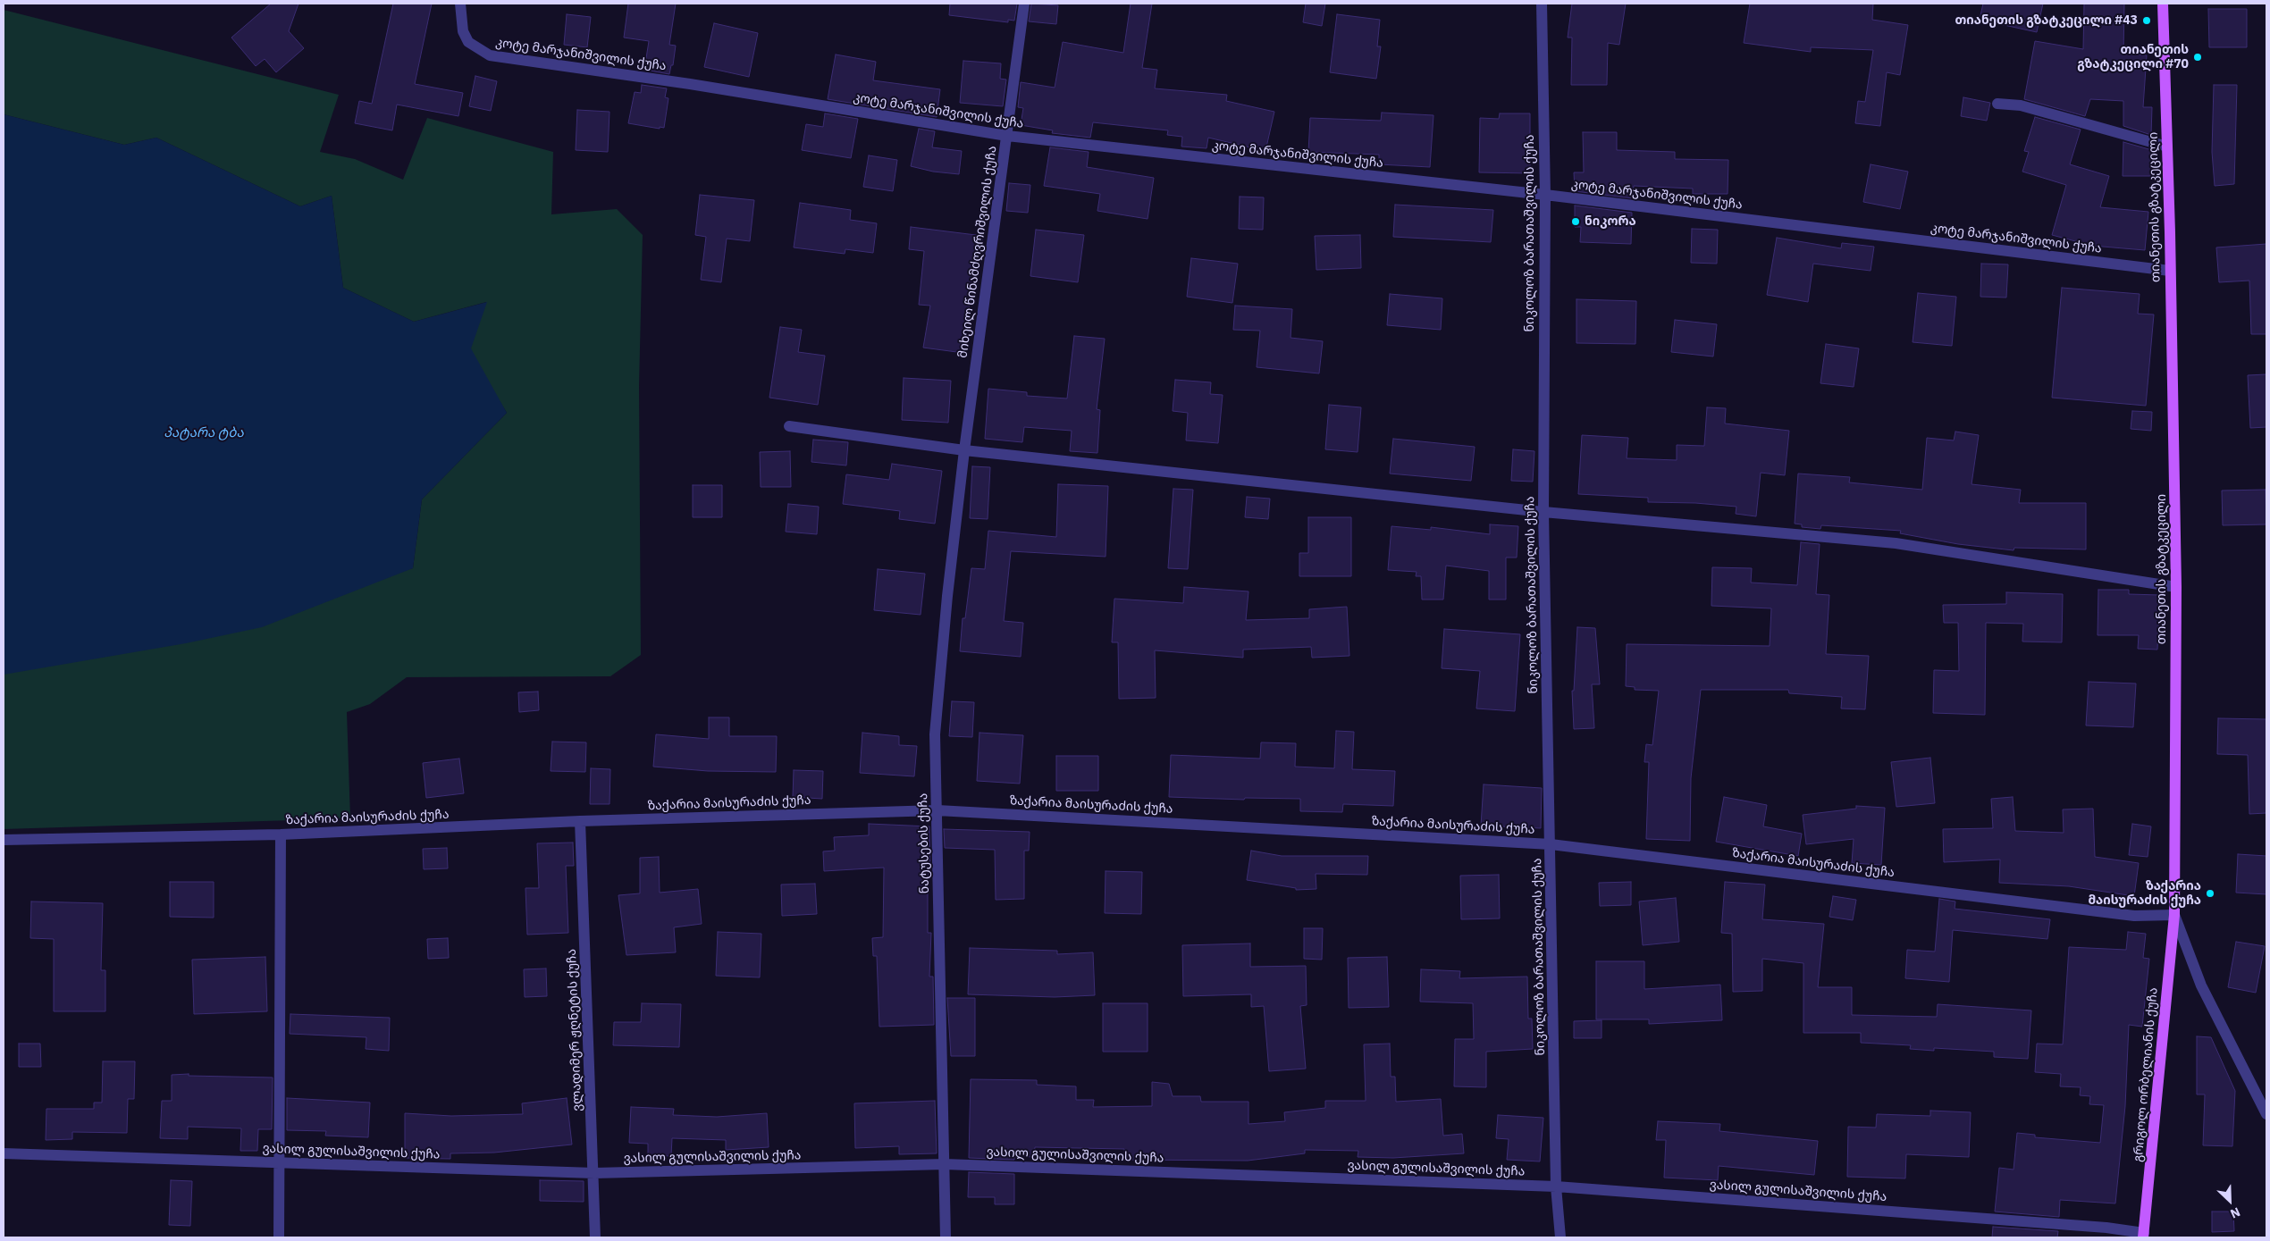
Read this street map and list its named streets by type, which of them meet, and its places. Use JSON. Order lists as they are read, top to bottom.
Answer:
{
  "streets": {
    "main road": ["თიანეთის გზატკეცილი", "გრიგოლ ორბელიანის ქუჩა"],
    "street": [
      "კოტე მარჯანიშვილის ქუჩა",
      "ნიკოლოზ ბარათაშვილის ქუჩა",
      "მიხეილ წინამძღვრიშვილის ქუჩა",
      "ზაქარია მაისურაძის ქუჩა",
      "ნატუსების ქუჩა",
      "ვლადიმერ ჟღნეტის ქუჩა",
      "ვასილ გულისაშვილის ქუჩა"
    ]
  },
  "crossings": [
    ["კოტე მარჯანიშვილის ქუჩა", "თიანეთის გზატკეცილი"],
    ["კოტე მარჯანიშვილის ქუჩა", "ნიკოლოზ ბარათაშვილის ქუჩა"],
    ["კოტე მარჯანიშვილის ქუჩა", "მიხეილ წინამძღვრიშვილის ქუჩა"],
    ["თიანეთის გზატკეცილი", "ზაქარია მაისურაძის ქუჩა"],
    ["თიანეთის გზატკეცილი", "გრიგოლ ორბელიანის ქუჩა"],
    ["ნიკოლოზ ბარათაშვილის ქუჩა", "ზაქარია მაისურაძის ქუჩა"],
    ["ნიკოლოზ ბარათაშვილის ქუჩა", "ვასილ გულისაშვილის ქუჩა"],
    ["მიხეილ წინამძღვრიშვილის ქუჩა", "ნატუსების ქუჩა"],
    ["ზაქარია მაისურაძის ქუჩა", "ნატუსების ქუჩა"],
    ["ზაქარია მაისურაძის ქუჩა", "ვლადიმერ ჟღნეტის ქუჩა"],
    ["ზაქარია მაისურაძის ქუჩა", "გრიგოლ ორბელიანის ქუჩა"],
    ["ნატუსების ქუჩა", "ვასილ გულისაშვილის ქუჩა"],
    ["ვლადიმერ ჟღნეტის ქუჩა", "ვასილ გულისაშვილის ქუჩა"],
    ["გრიგოლ ორბელიანის ქუჩა", "ვასილ გულისაშვილის ქუჩა"]
  ],
  "water": ["პატარა ტბა"],
  "places": [
    "თიანეთის გზატკეცილი #43",
    "თიანეთის გზატკეცილი #70",
    "ნიკორა",
    "ზაქარია მაისურაძის ქუჩა"
  ],
  "north": "bottom right"
}
